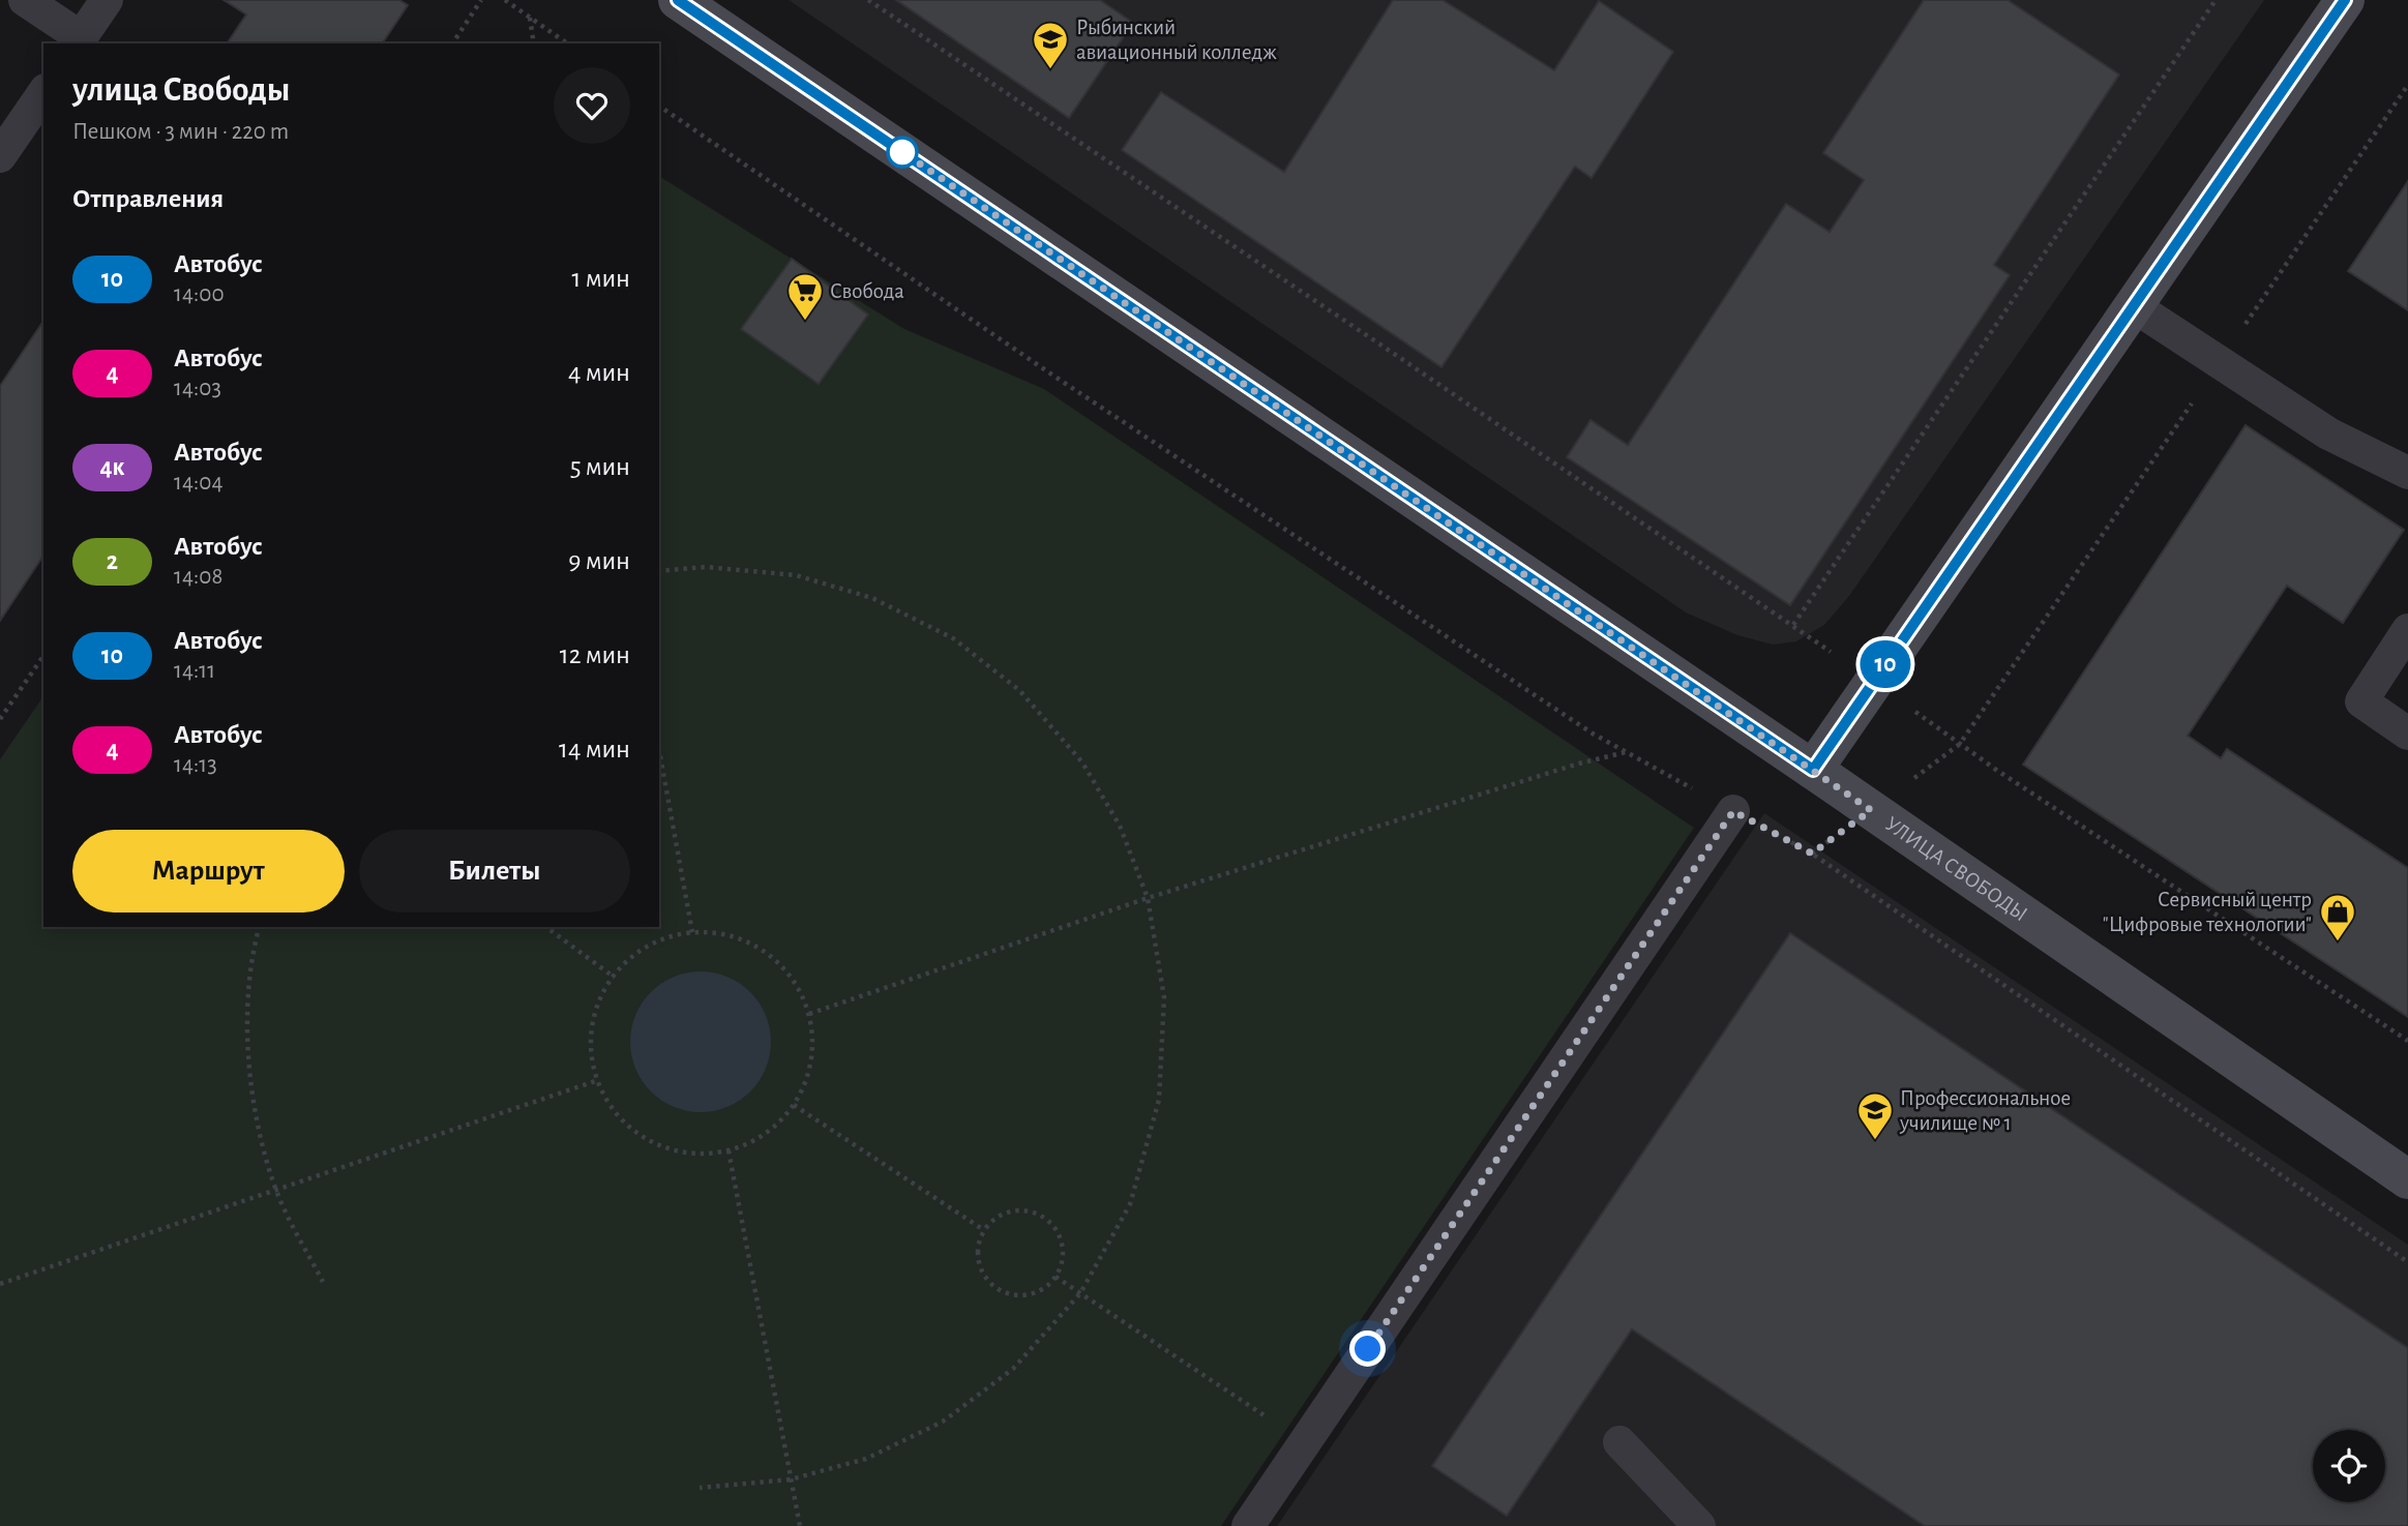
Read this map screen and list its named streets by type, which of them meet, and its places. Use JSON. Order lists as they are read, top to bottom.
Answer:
{
  "streets": {
    "main road": ["УЛИЦА СВОБОДЫ"]
  },
  "places": {
    "school or university": ["Рыбинский авиационный колледж", "Профессиональное училище № 1"],
    "supermarket": ["Свобода"],
    "shop": ["Сервисный центр \"Цифровые технологии\""]
  },
  "lines": ["bus line 10"],
  "page": {
    "on_map": "10",
    "heading": [
      ["улица Свободы", "Пешком · 3 мин · 220 m"],
      "Отправления"
    ],
    "list": [
      {
        "mark": "10",
        "name": "Автобус",
        "note": "14:00",
        "value": "1 мин"
      },
      {
        "mark": "4",
        "name": "Автобус",
        "note": "14:03",
        "value": "4 мин"
      },
      {
        "mark": "4к",
        "name": "Автобус",
        "note": "14:04",
        "value": "5 мин"
      },
      {
        "mark": "2",
        "name": "Автобус",
        "note": "14:08",
        "value": "9 мин"
      },
      {
        "mark": "10",
        "name": "Автобус",
        "note": "14:11",
        "value": "12 мин"
      },
      {
        "mark": "4",
        "name": "Автобус",
        "note": "14:13",
        "value": "14 мин"
      }
    ],
    "buttons": ["Маршрут", "Билеты"]
  }
}
